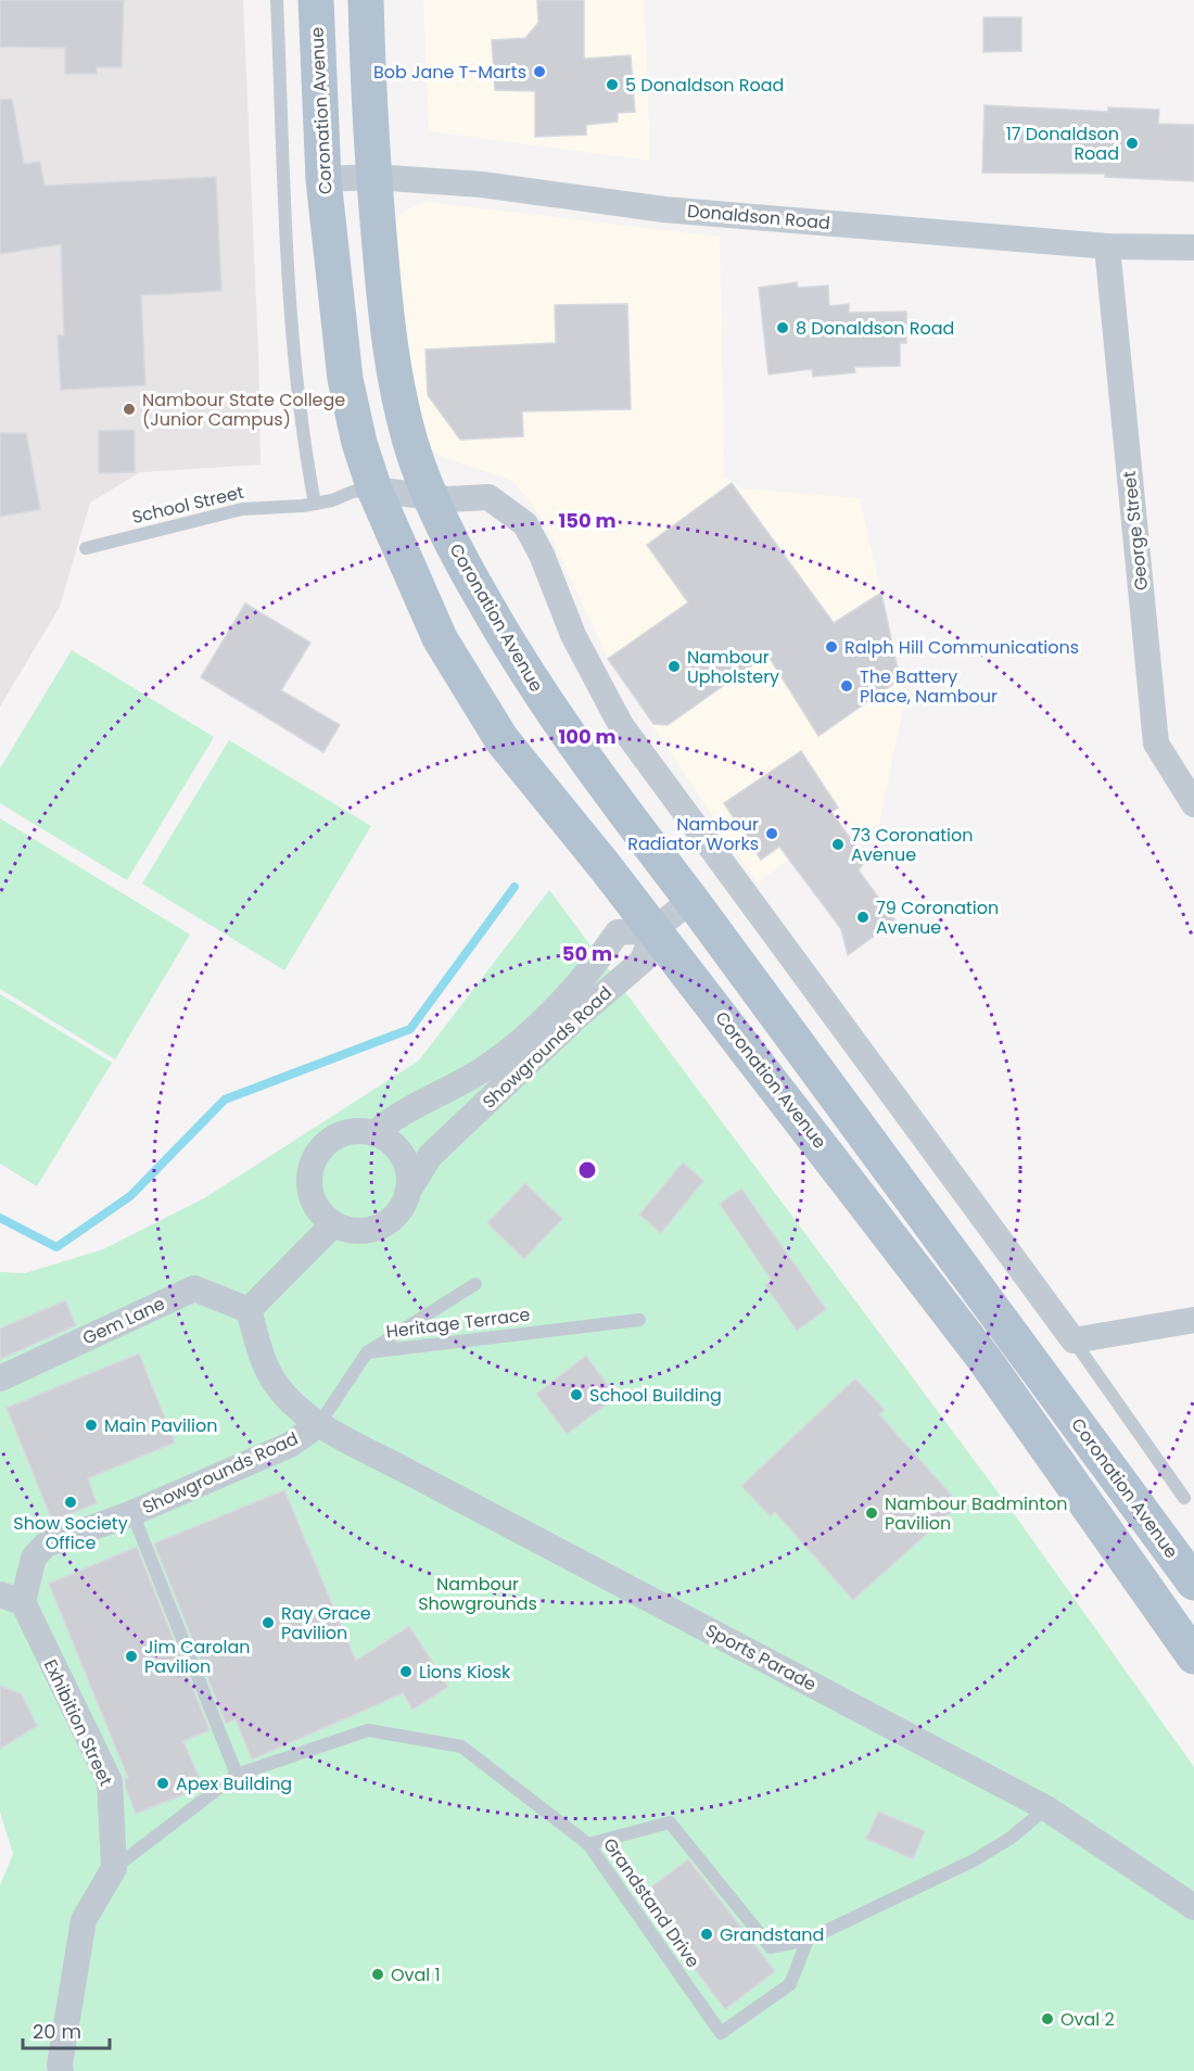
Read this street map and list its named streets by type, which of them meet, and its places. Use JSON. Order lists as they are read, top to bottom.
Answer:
{
  "streets": {
    "main road": ["Coronation Avenue"],
    "street": [
      "Donaldson Road",
      "George Street",
      "Showgrounds Road",
      "Gem Lane",
      "Sports Parade",
      "Exhibition Street"
    ],
    "lane": ["School Street", "Heritage Terrace", "Grandstand Drive"]
  },
  "crossings": [
    ["Coronation Avenue", "Donaldson Road"],
    ["Coronation Avenue", "School Street"],
    ["Coronation Avenue", "Showgrounds Road"],
    ["Donaldson Road", "George Street"],
    ["Showgrounds Road", "Gem Lane"],
    ["Showgrounds Road", "Heritage Terrace"],
    ["Showgrounds Road", "Sports Parade"],
    ["Showgrounds Road", "Exhibition Street"],
    ["Heritage Terrace", "Sports Parade"],
    ["Exhibition Street", "Grandstand Drive"]
  ],
  "parks": ["Nambour Showgrounds"],
  "places": [
    "Bob Jane T-Marts",
    "5 Donaldson Road",
    "17 Donaldson Road",
    "8 Donaldson Road",
    "Nambour State College (Junior Campus)",
    "Ralph Hill Communications",
    "Nambour Upholstery",
    "The Battery Place, Nambour",
    "Nambour Radiator Works",
    "73 Coronation Avenue",
    "79 Coronation Avenue",
    "School Building",
    "Main Pavilion",
    "Show Society Office",
    "Nambour Badminton Pavilion",
    "Ray Grace Pavilion",
    "Jim Carolan Pavilion",
    "Lions Kiosk",
    "Apex Building",
    "Grandstand",
    "Oval 1",
    "Oval 2"
  ],
  "scale_bar": "20 m",
  "rings": ["150 m", "100 m", "50 m"]
}
